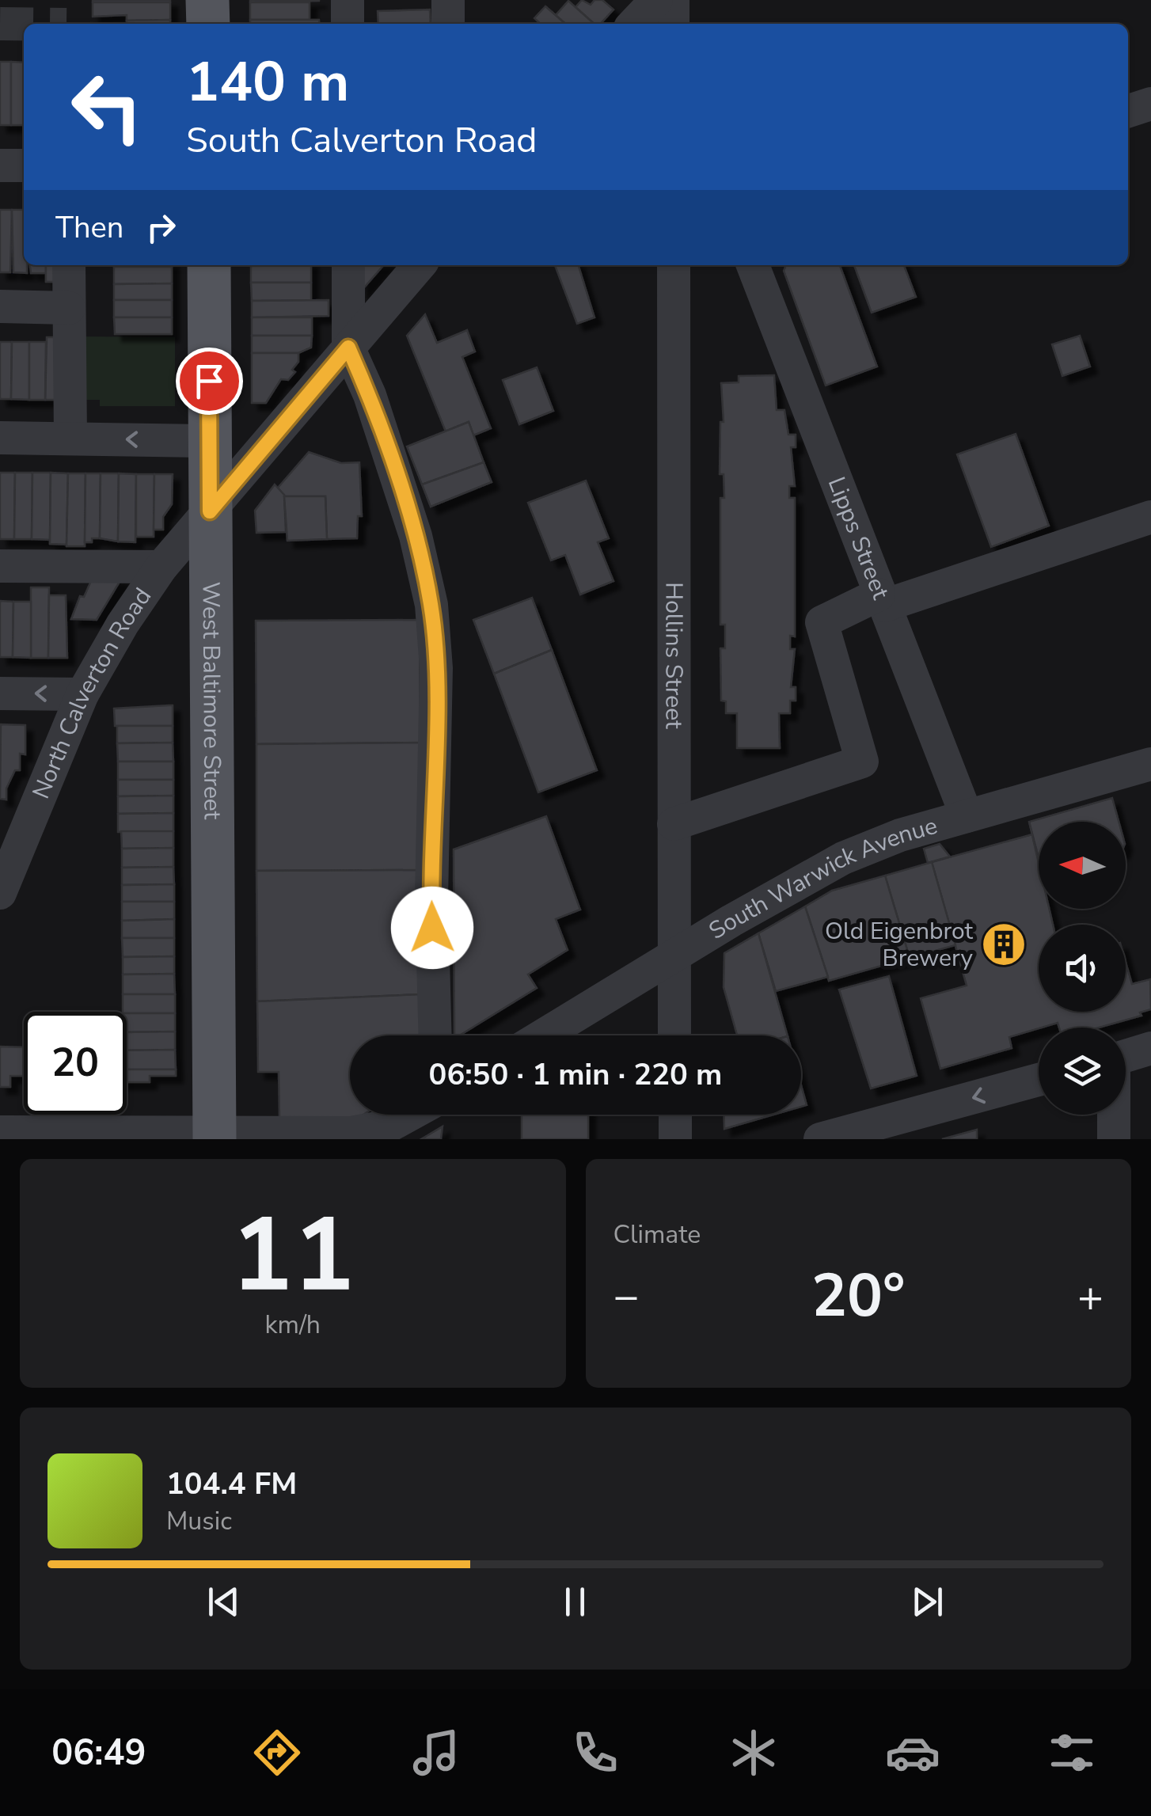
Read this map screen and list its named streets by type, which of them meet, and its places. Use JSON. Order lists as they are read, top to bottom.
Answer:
{
  "streets": {
    "main road": ["West Baltimore Street"],
    "street": [
      "Lipps Street",
      "Hollins Street",
      "North Calverton Road",
      "South Warwick Avenue"
    ]
  },
  "crossings": [
    ["Lipps Street", "South Warwick Avenue"],
    ["Hollins Street", "South Warwick Avenue"],
    ["North Calverton Road", "West Baltimore Street"]
  ],
  "places": {
    "building": ["Old Eigenbrot Brewery"]
  },
  "north": "left",
  "page": {
    "turn": ["140 m", "South Calverton Road"],
    "then": "Then",
    "limit": "20",
    "trip": "06:50 · 1 min · 220 m",
    "tile": [
      ["11", "km/h"],
      "Climate"
    ],
    "heat": ["−", "20°", "+"],
    "song": ["104.4 FM", "Music"],
    "tabs": "06:49"
  }
}
